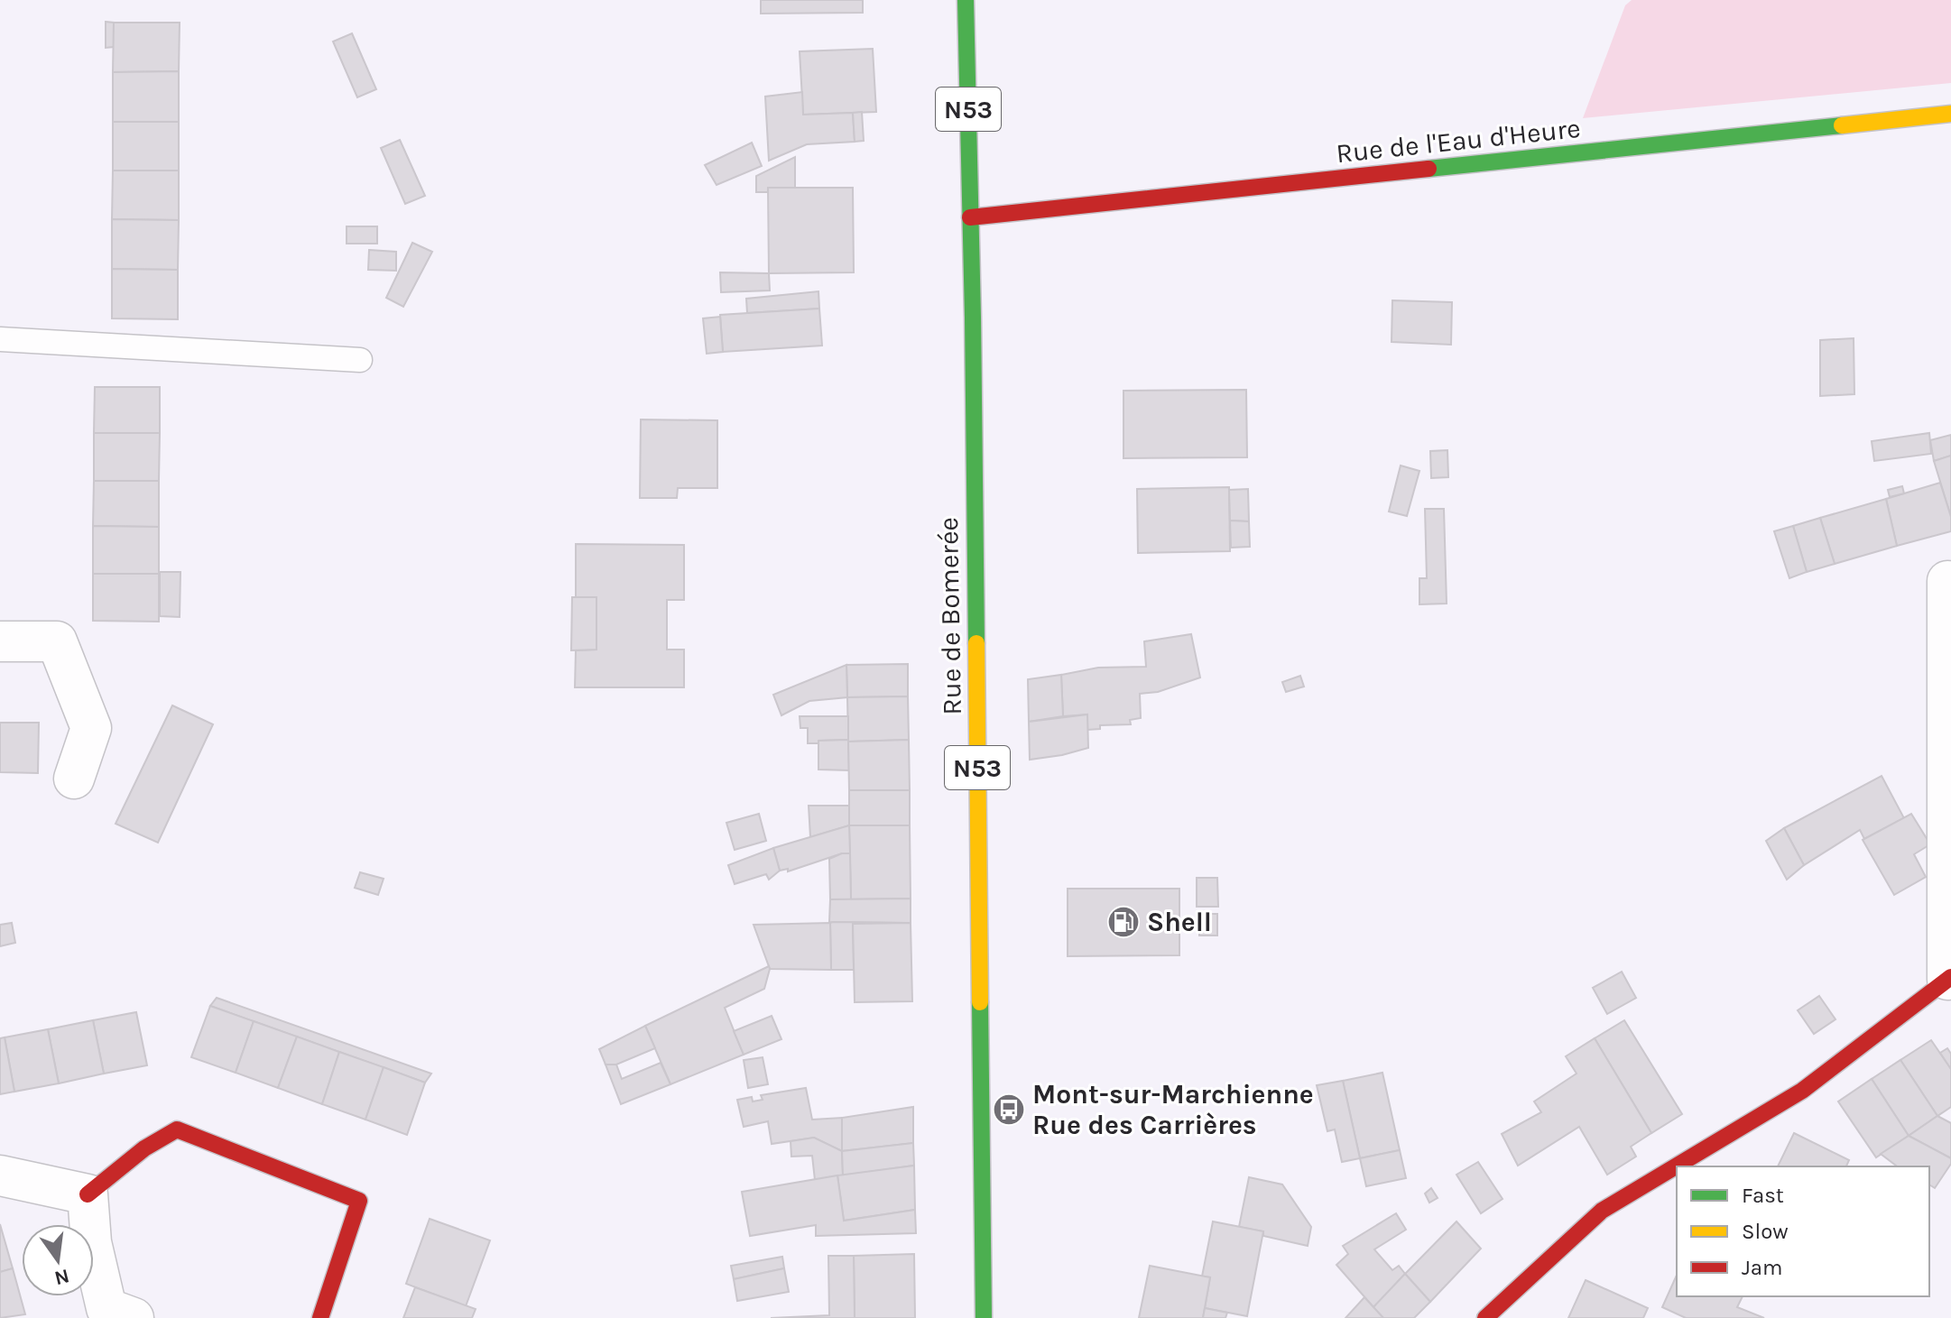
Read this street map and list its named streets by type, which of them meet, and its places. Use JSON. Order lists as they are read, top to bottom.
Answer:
{
  "streets": {
    "street": ["N53", "Rue de l'Eau d'Heure", "Rue de Bomerée"]
  },
  "crossings": [
    ["Rue de l'Eau d'Heure", "Rue de Bomerée"]
  ],
  "places": {
    "fuel station": ["Shell"],
    "bus stop": ["Mont-sur-Marchienne Rue des Carrières"]
  },
  "legend": ["Fast", "Slow", "Jam"],
  "north": "bottom"
}
